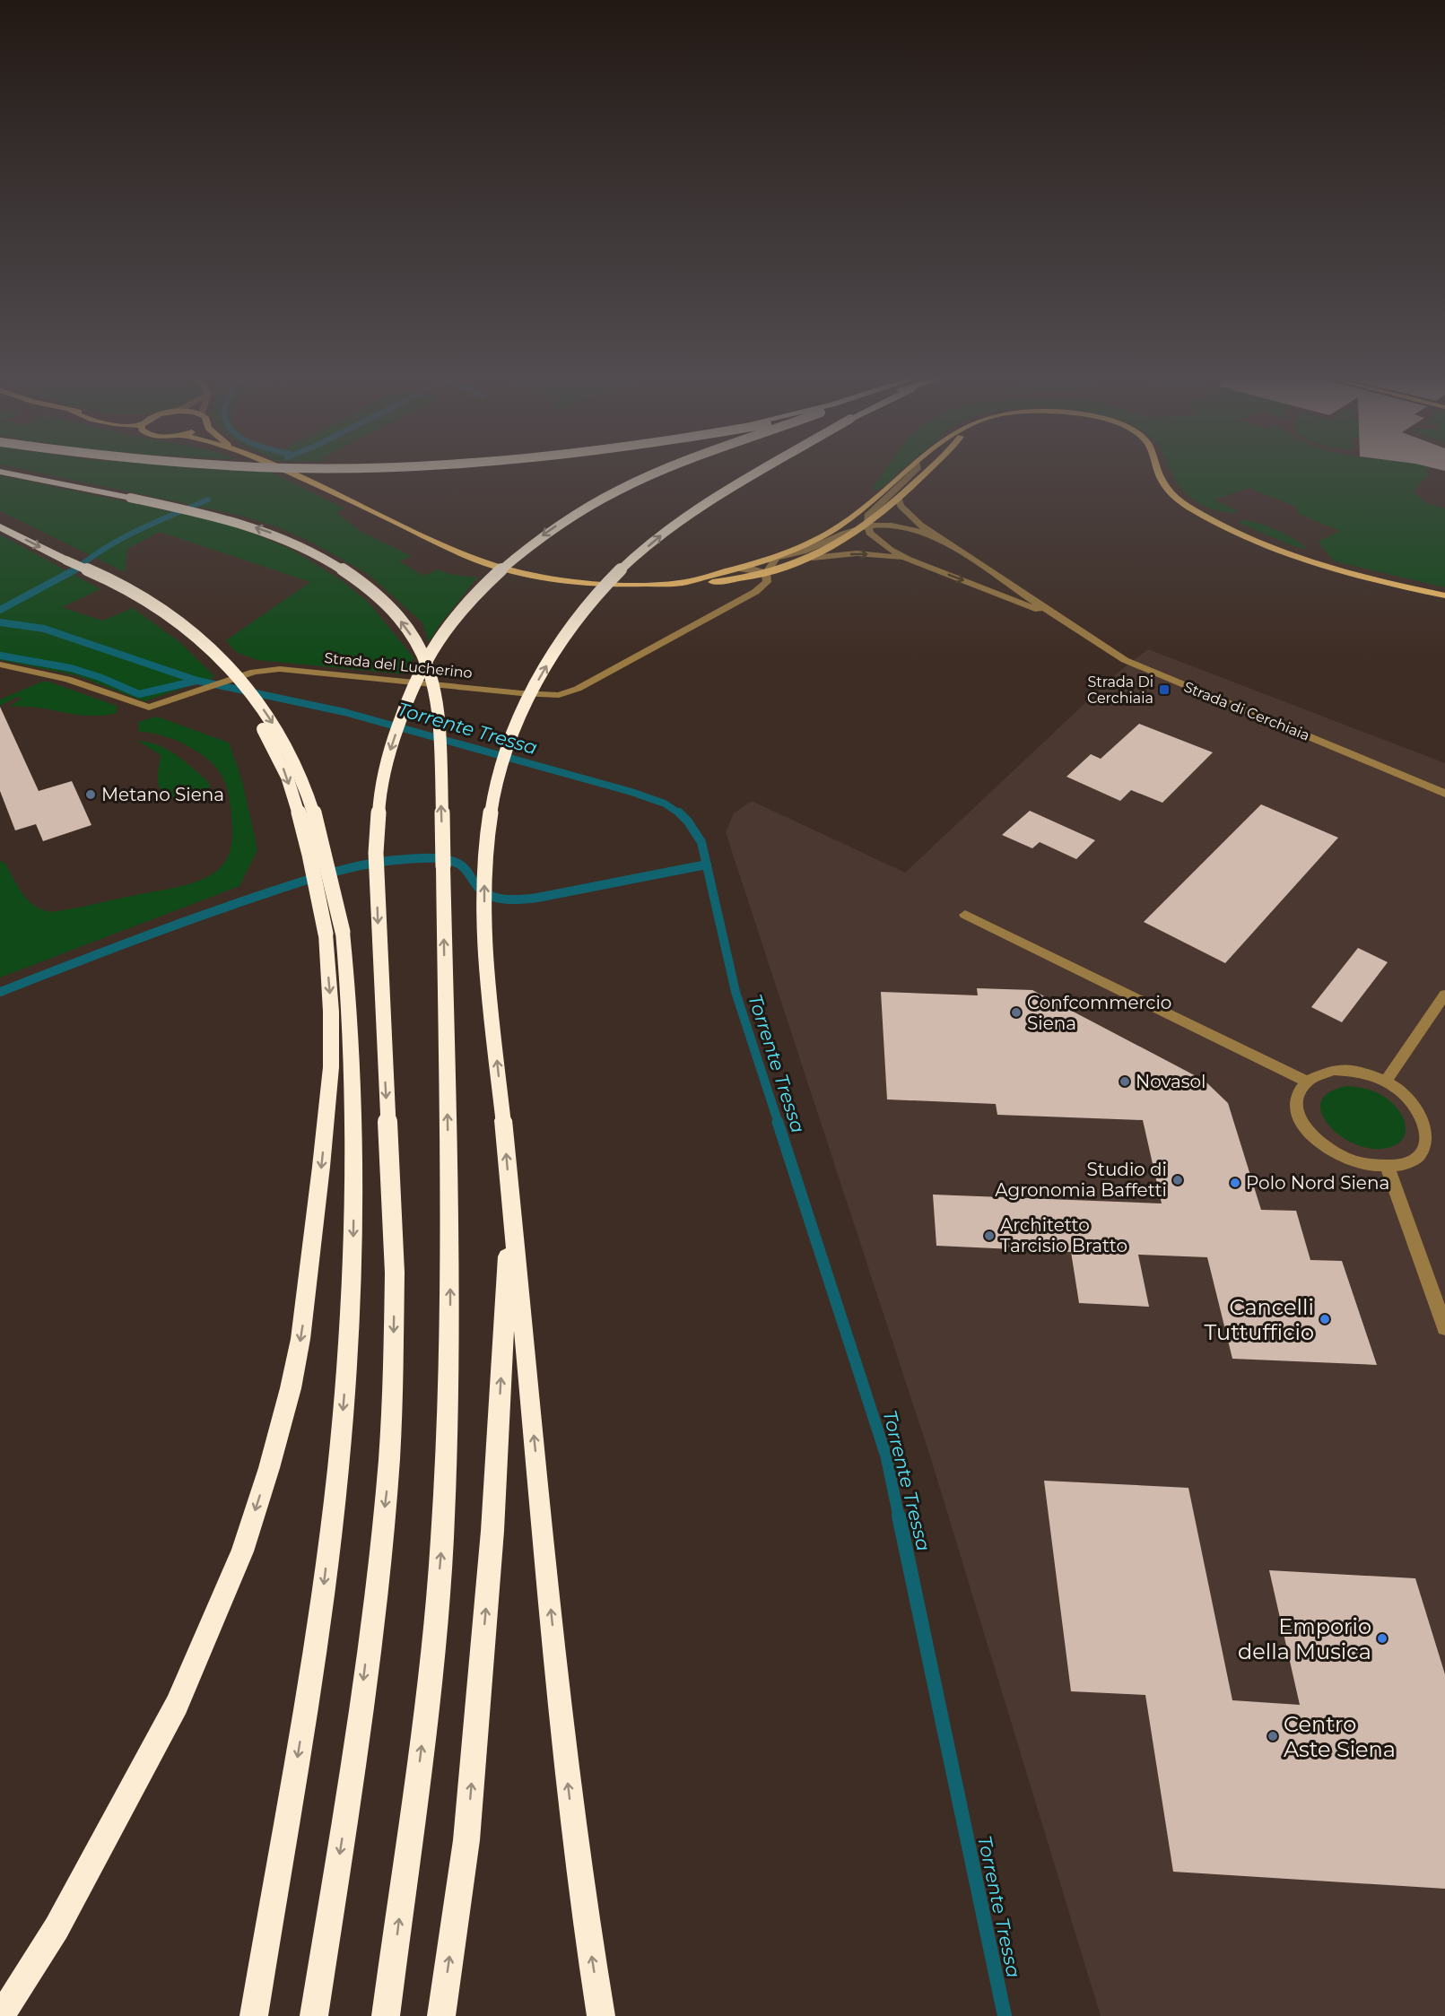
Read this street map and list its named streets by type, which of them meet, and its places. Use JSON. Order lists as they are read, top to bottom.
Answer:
{
  "streets": {
    "street": ["Strada del Lucherino", "Strada di Cerchiaia"]
  },
  "crossings": [
    ["Strada del Lucherino", "Strada di Cerchiaia"]
  ],
  "water": ["Torrente Tressa"],
  "places": {
    "transit": ["Strada Di Cerchiaia"],
    "other": [
      "Metano Siena",
      "Confcommercio Siena",
      "Novasol",
      "Studio di Agronomia Baffetti",
      "Polo Nord Siena",
      "Architetto Tarcisio Bratto",
      "Cancelli Tuttufficio",
      "Emporio della Musica",
      "Centro Aste Siena"
    ]
  }
}
